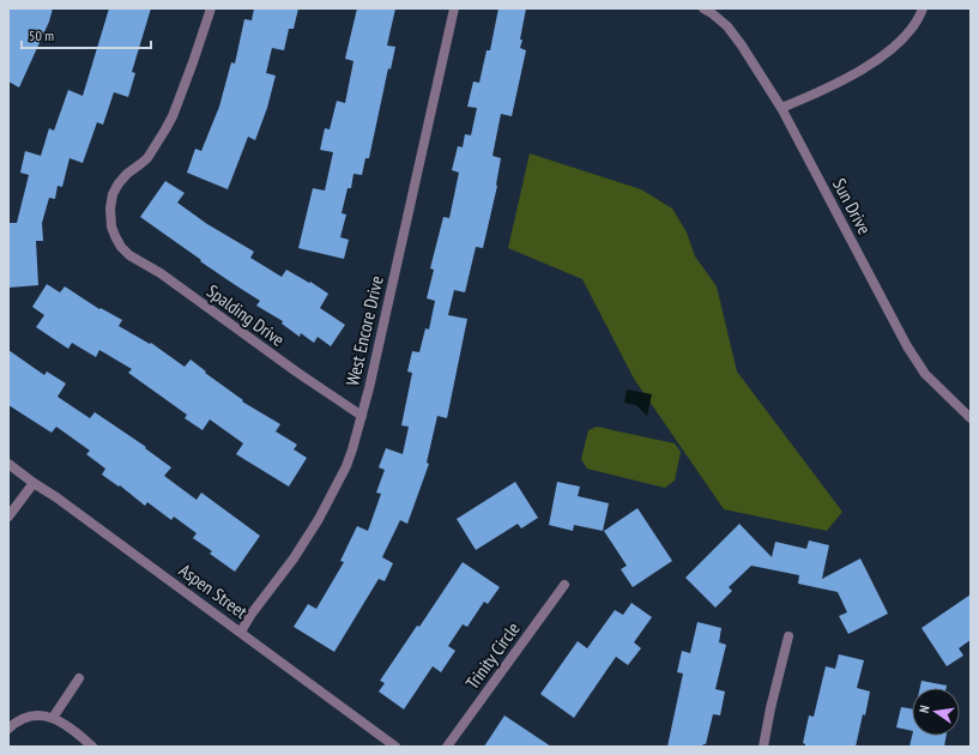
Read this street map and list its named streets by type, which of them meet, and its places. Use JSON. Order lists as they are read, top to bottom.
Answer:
{
  "streets": {
    "street": [
      "Sun Drive",
      "Spalding Drive",
      "West Encore Drive",
      "Aspen Street",
      "Trinity Circle"
    ]
  },
  "crossings": [
    ["Spalding Drive", "West Encore Drive"],
    ["West Encore Drive", "Aspen Street"]
  ],
  "scale_bar": "50 m",
  "north": "left"
}
